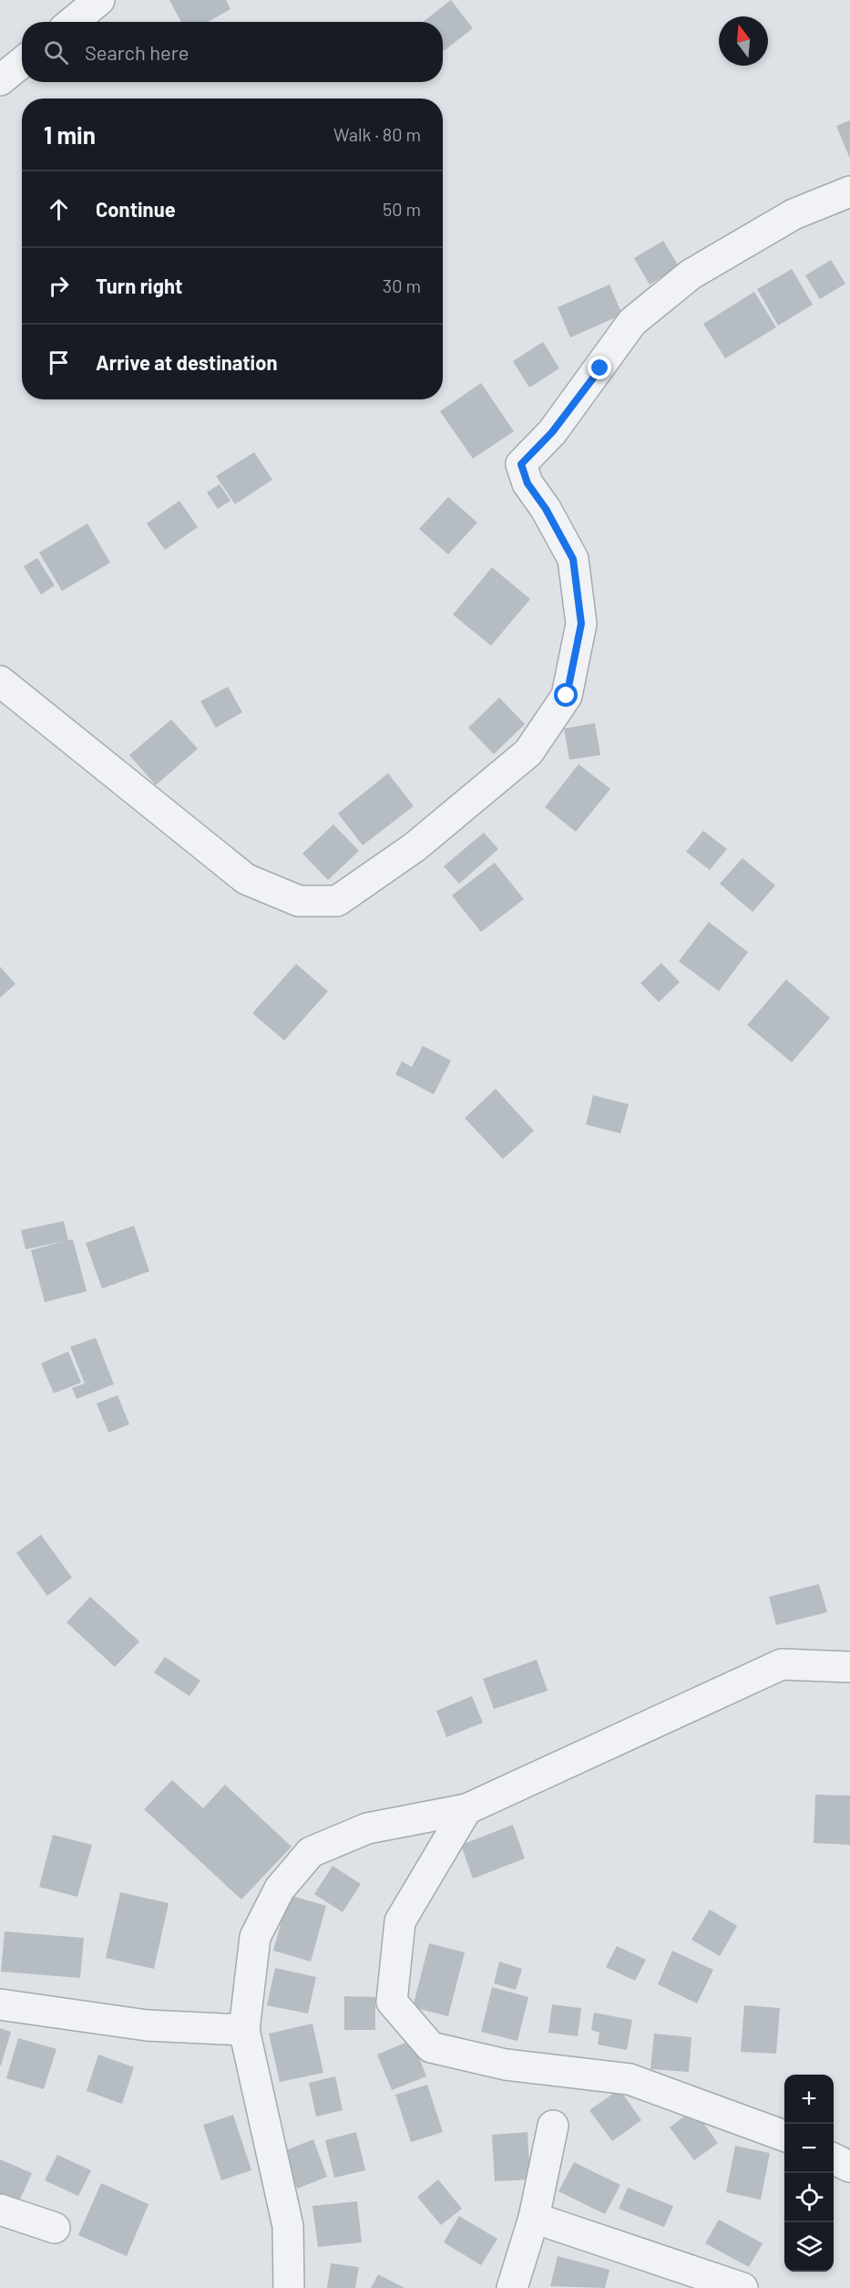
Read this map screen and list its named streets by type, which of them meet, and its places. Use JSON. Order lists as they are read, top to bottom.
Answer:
{
  "north": "top",
  "page": {
    "search": "Search here",
    "heading": ["1 min", "Walk · 80 m"],
    "list": [
      ["Continue", "50 m"],
      ["Turn right", "30 m"],
      "Arrive at destination"
    ],
    "map_buttons": ["+", "−"]
  }
}
